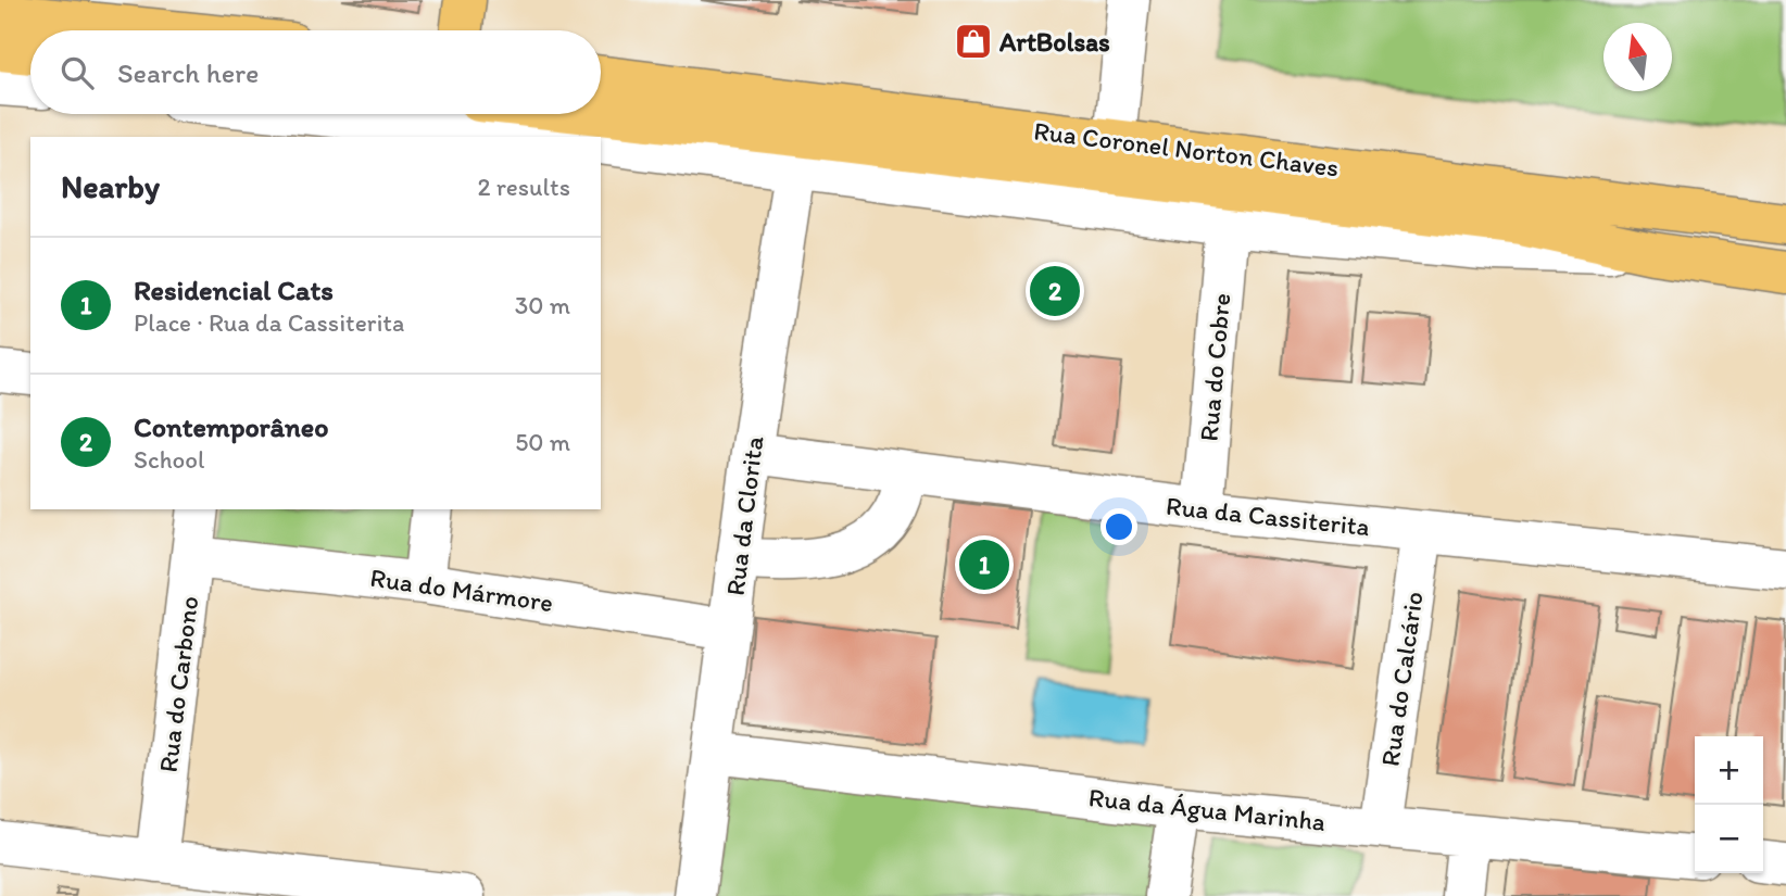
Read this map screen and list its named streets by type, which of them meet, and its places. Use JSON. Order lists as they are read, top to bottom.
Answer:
{
  "streets": {
    "main road": ["Rua Coronel Norton Chaves"],
    "street": [
      "Rua do Cobre",
      "Rua da Clorita",
      "Rua da Cassiterita",
      "Rua do Mármore",
      "Rua do Calcário",
      "Rua do Carbono",
      "Rua da Água Marinha"
    ]
  },
  "crossings": [
    ["Rua Coronel Norton Chaves", "Rua do Cobre"],
    ["Rua Coronel Norton Chaves", "Rua da Clorita"],
    ["Rua do Cobre", "Rua da Cassiterita"],
    ["Rua da Clorita", "Rua da Cassiterita"],
    ["Rua da Clorita", "Rua do Mármore"],
    ["Rua da Clorita", "Rua da Água Marinha"],
    ["Rua da Cassiterita", "Rua do Calcário"],
    ["Rua do Mármore", "Rua do Carbono"],
    ["Rua do Calcário", "Rua da Água Marinha"]
  ],
  "places": {
    "shop": ["ArtBolsas"]
  },
  "north": "top",
  "page": {
    "search": "Search here",
    "heading": ["Nearby", "2 results"],
    "list": [
      {
        "mark": "1",
        "name": "Residencial Cats",
        "note": "Place · Rua da Cassiterita",
        "value": "30 m"
      },
      {
        "mark": "2",
        "name": "Contemporâneo",
        "note": "School",
        "value": "50 m"
      }
    ],
    "pins": ["2", "1"],
    "map_buttons": ["+", "−"]
  }
}
